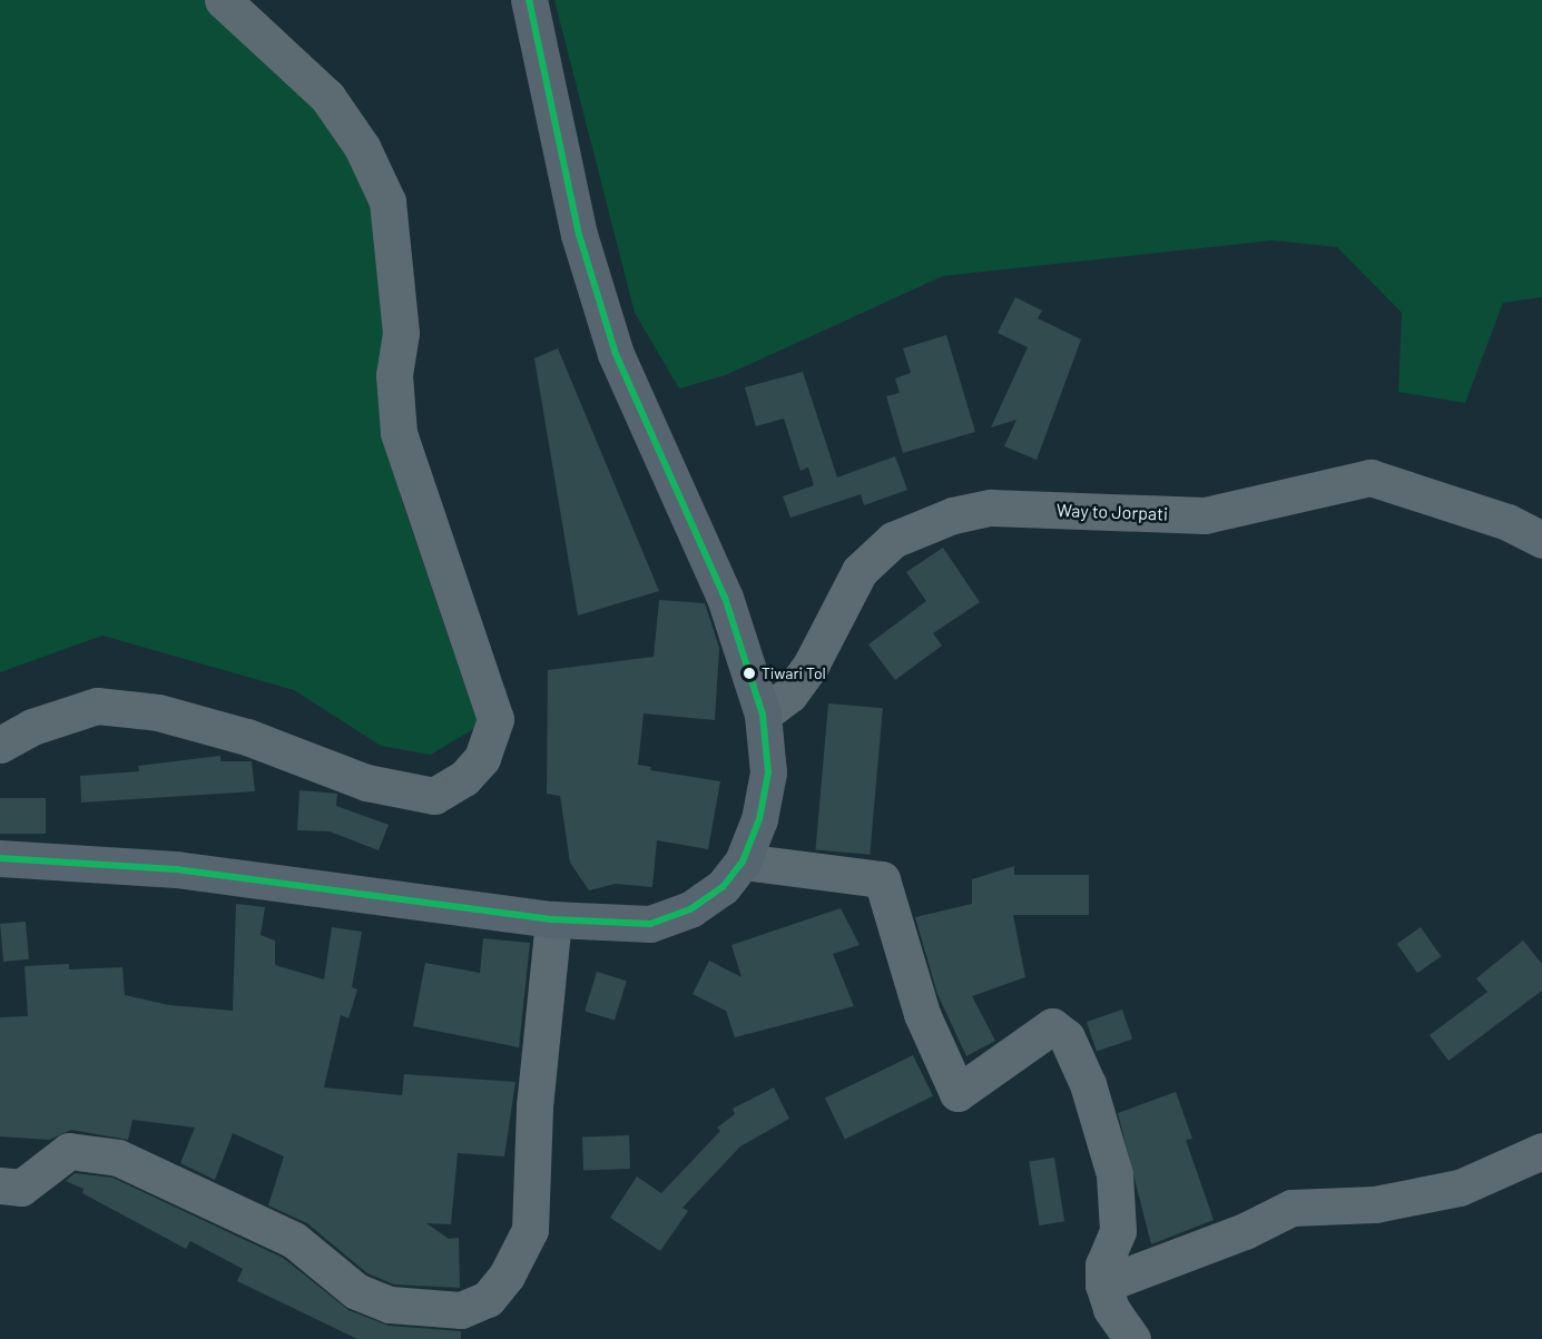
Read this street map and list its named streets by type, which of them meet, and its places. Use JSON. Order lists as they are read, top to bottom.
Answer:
{
  "streets": {
    "street": ["Way to Jorpati"]
  },
  "places": ["Tiwari Tol"]
}
